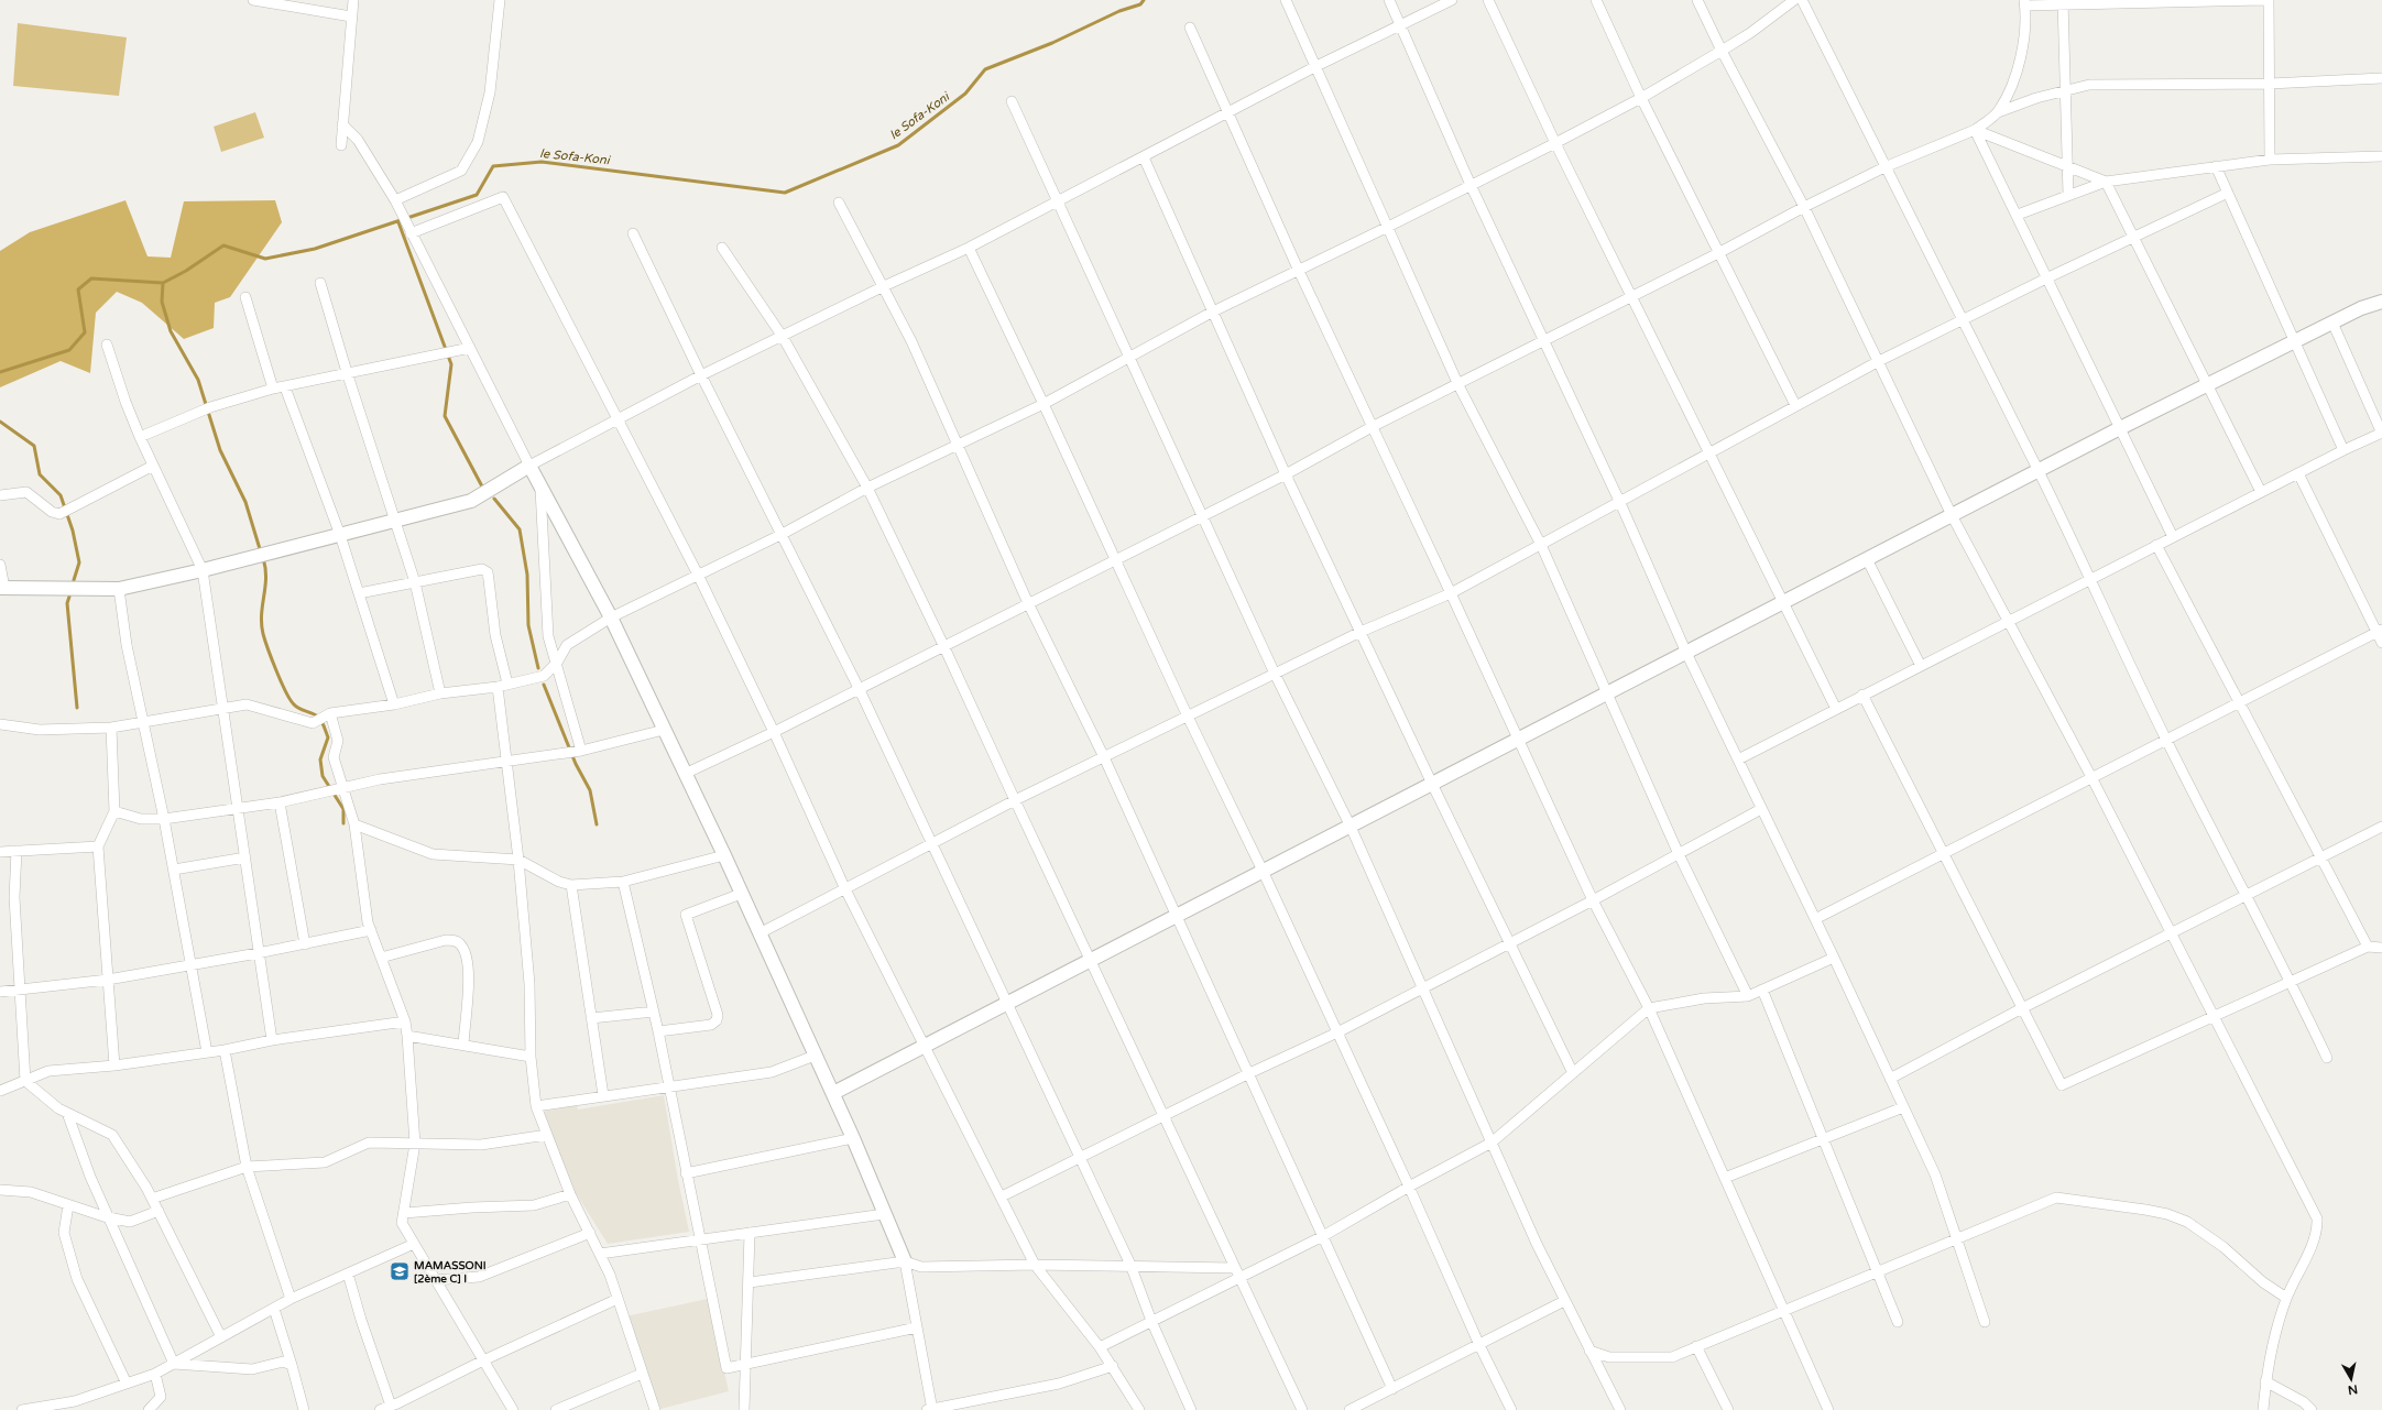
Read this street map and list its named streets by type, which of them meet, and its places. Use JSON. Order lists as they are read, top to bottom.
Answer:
{
  "water": ["le Sofa-Koni"],
  "places": {
    "school or university": ["MAMASSONI [2ème C] I"]
  },
  "north": "bottom"
}
